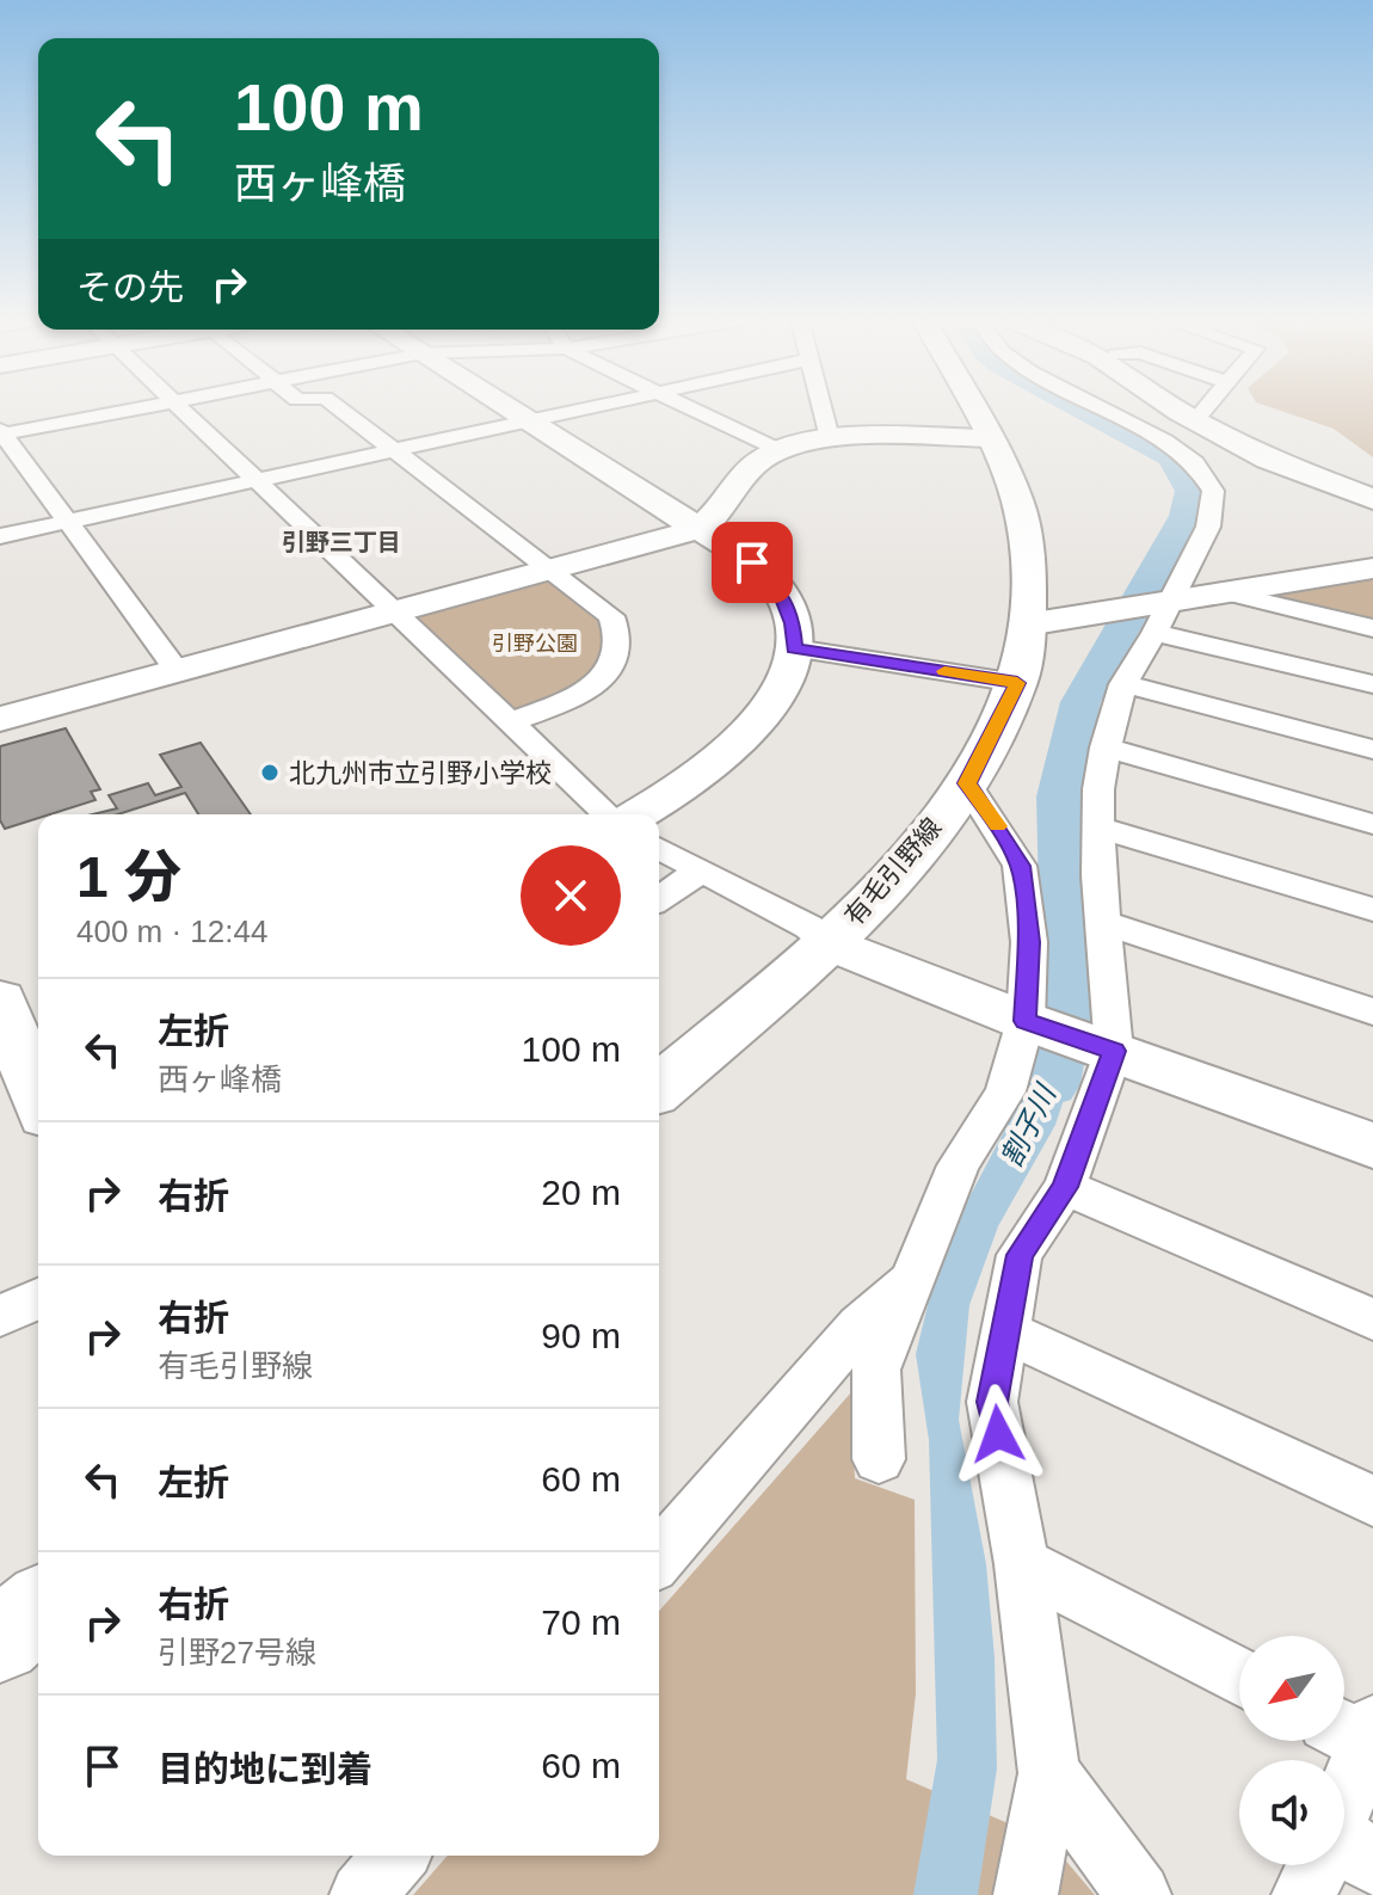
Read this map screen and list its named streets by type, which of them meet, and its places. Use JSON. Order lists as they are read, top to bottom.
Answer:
{
  "streets": {
    "main road": ["有毛引野線"]
  },
  "districts": ["引野三丁目"],
  "water": ["割子川"],
  "parks": ["引野公園"],
  "places": ["北九州市立引野小学校"],
  "north": "bottom left",
  "page": {
    "turn": ["100 m", "西ヶ峰橋"],
    "then": "その先",
    "heading": ["1 分", "400 m · 12:44"],
    "list": [
      {
        "name": "左折",
        "note": "西ヶ峰橋",
        "value": "100 m"
      },
      {
        "name": "右折",
        "value": "20 m"
      },
      {
        "name": "右折",
        "note": "有毛引野線",
        "value": "90 m"
      },
      {
        "name": "左折",
        "value": "60 m"
      },
      {
        "name": "右折",
        "note": "引野27号線",
        "value": "70 m"
      },
      {
        "name": "目的地に到着",
        "value": "60 m"
      }
    ]
  }
}
